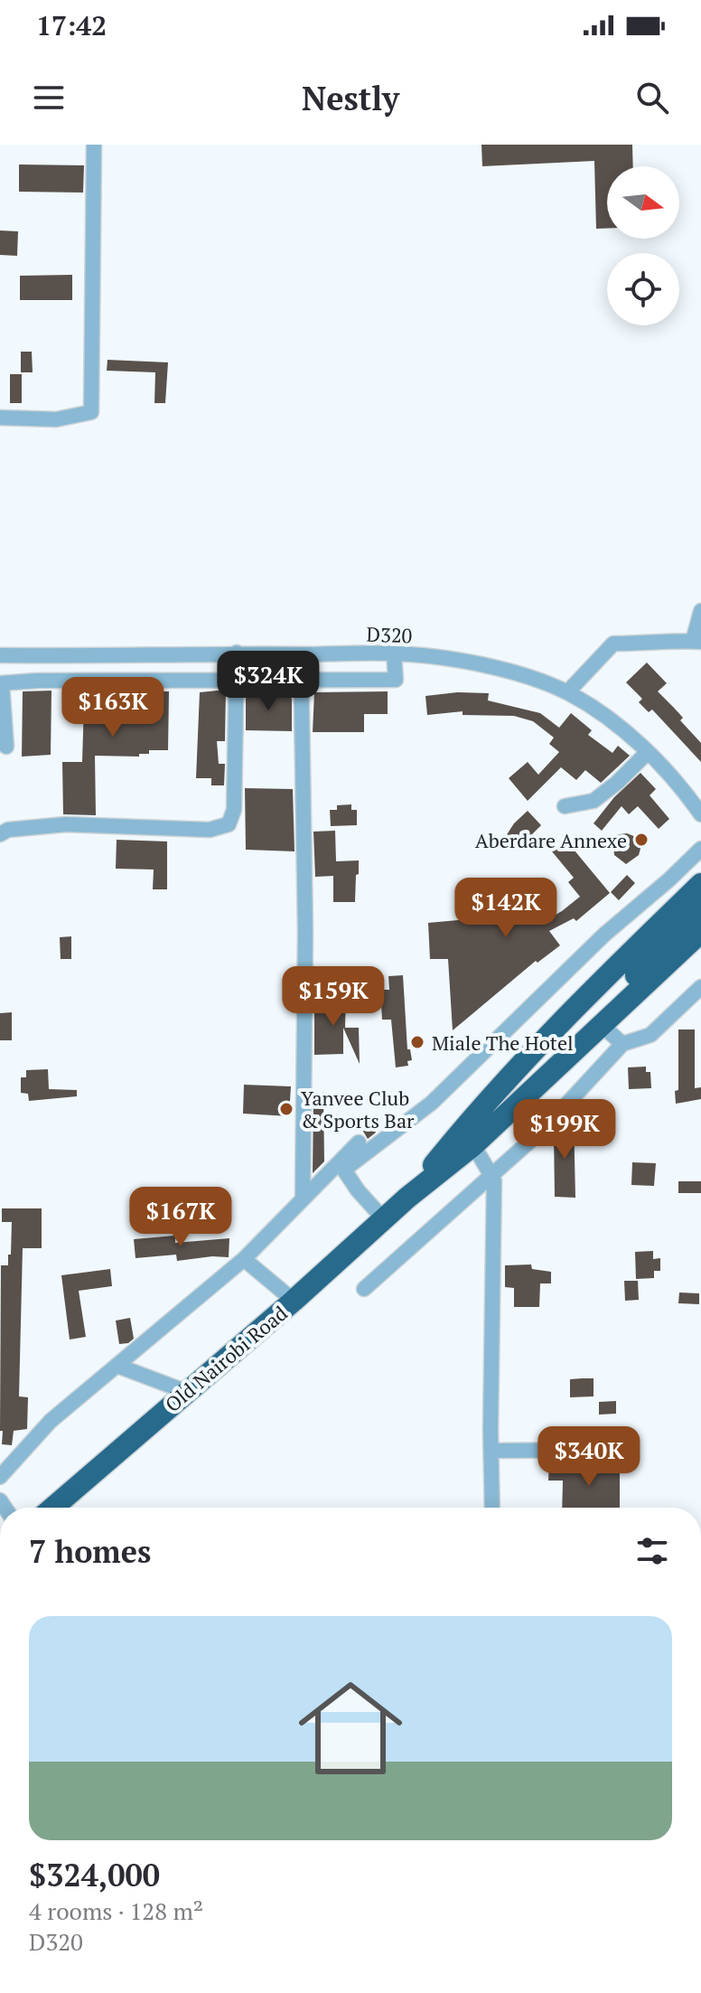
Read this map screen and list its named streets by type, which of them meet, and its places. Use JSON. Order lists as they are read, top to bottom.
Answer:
{
  "streets": {
    "highway": ["Old Nairobi Road"],
    "street": ["D320"]
  },
  "places": ["Aberdare Annexe", "Miale The Hotel", "Yanvee Club & Sports Bar"],
  "north": "right",
  "page": {
    "status": "17:42",
    "header": "Nestly",
    "price": [
      "$324K",
      "$163K",
      "$142K",
      "$159K",
      "$199K",
      "$167K",
      "$340K"
    ],
    "heading": "7 homes",
    "list": [
      {
        "name": "$324,000",
        "note": "4 rooms · 128 m² · D320"
      }
    ]
  }
}
